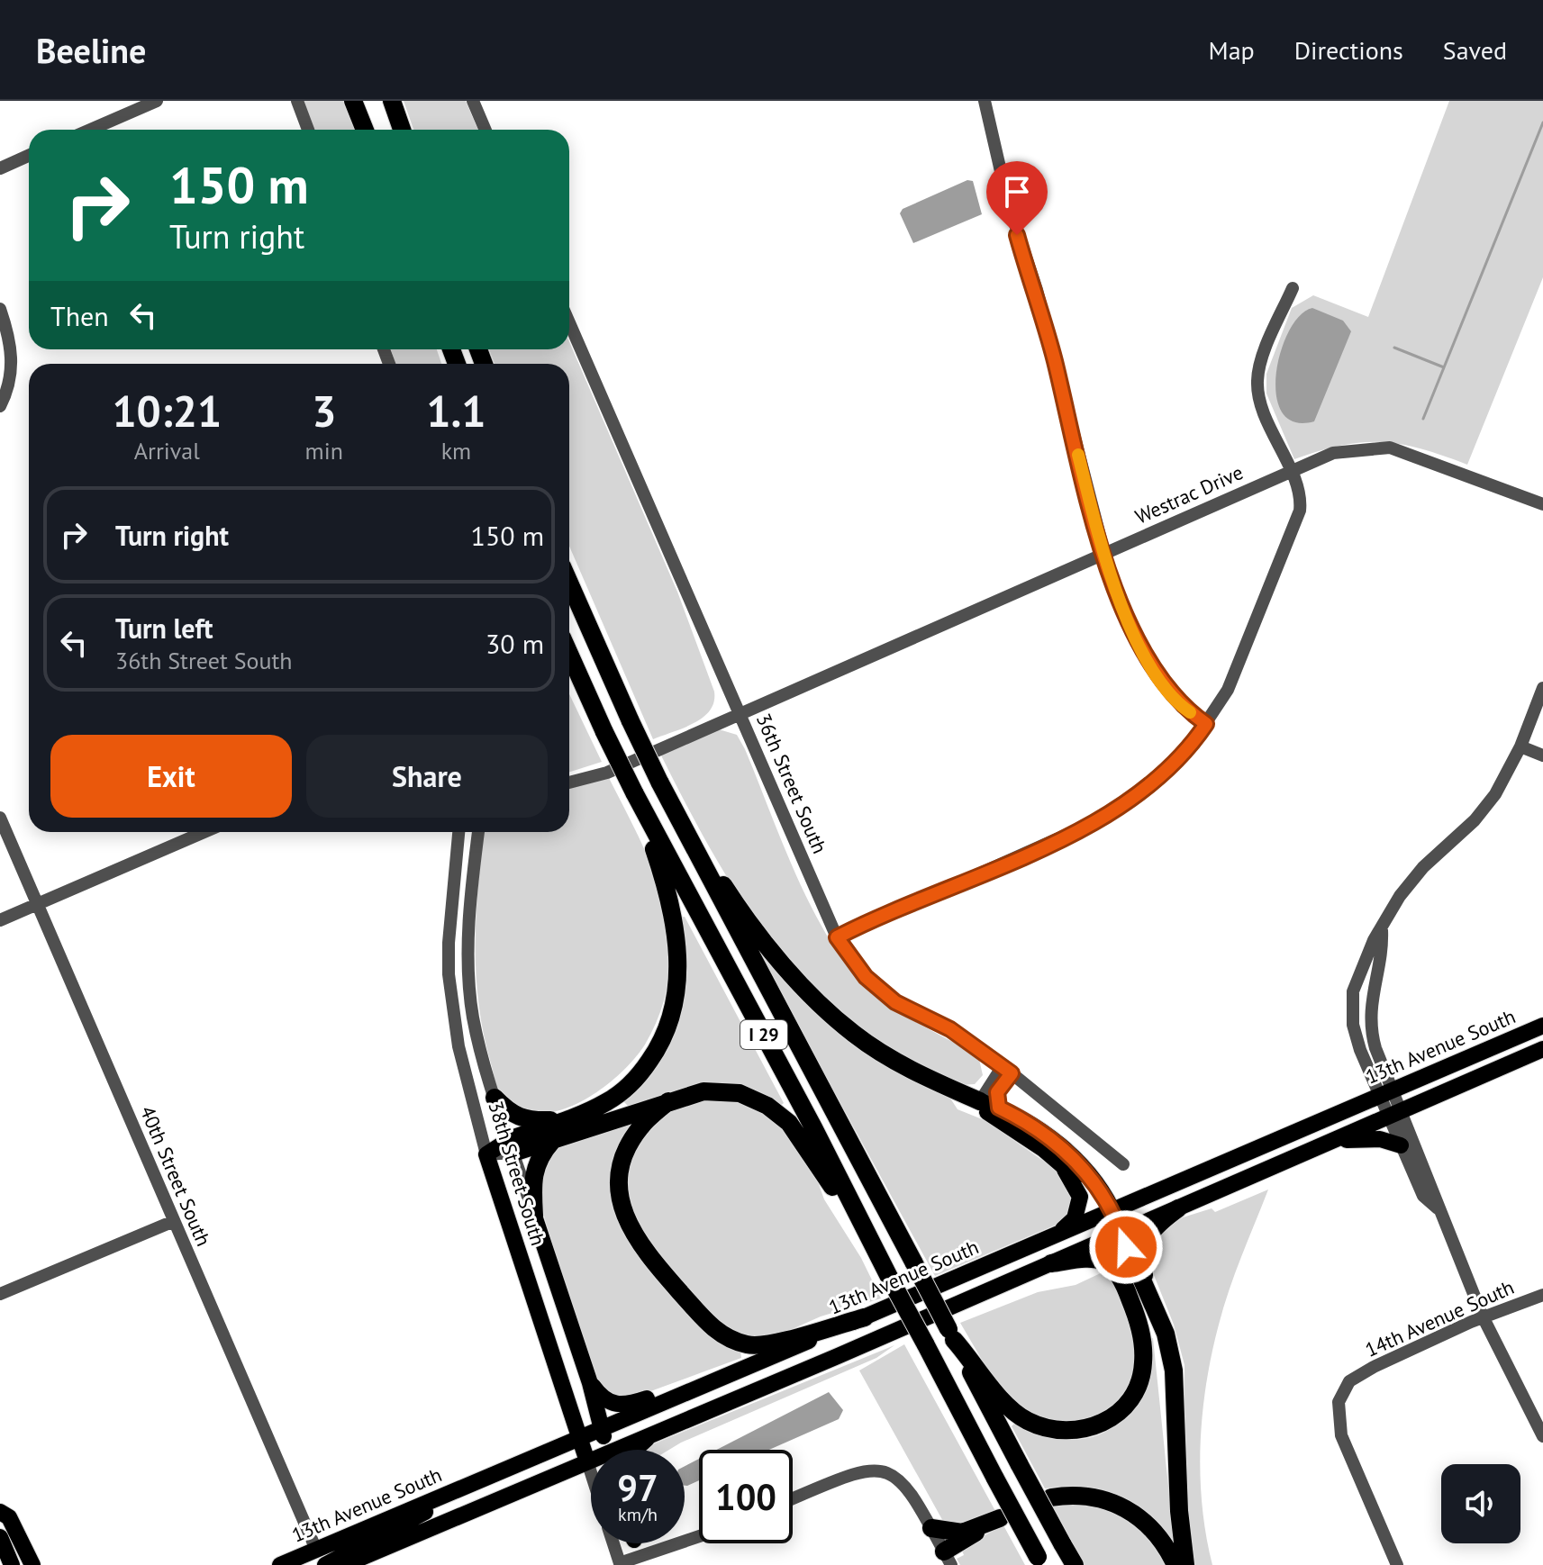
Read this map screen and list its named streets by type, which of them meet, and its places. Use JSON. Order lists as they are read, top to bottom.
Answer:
{
  "streets": {
    "highway": ["I 29"],
    "main road": ["13th Avenue South", "38th Street South"],
    "street": [
      "Westrac Drive",
      "36th Street South",
      "40th Street South",
      "14th Avenue South"
    ]
  },
  "crossings": [
    ["Westrac Drive", "36th Street South"],
    ["13th Avenue South", "38th Street South"],
    ["13th Avenue South", "40th Street South"]
  ],
  "page": {
    "header": "Beeline",
    "nav": ["Map", "Directions", "Saved"],
    "turn": ["150 m", "Turn right"],
    "then": "Then",
    "eta": [
      "10:21",
      "Arrival",
      "3",
      "min",
      "1.1",
      "km"
    ],
    "list": [
      {
        "name": "Turn right",
        "value": "150 m"
      },
      {
        "name": "Turn left",
        "note": "36th Street South",
        "value": "30 m"
      }
    ],
    "buttons": ["Exit", "Share"],
    "speed": "97 km/h",
    "limit": "100"
  }
}
